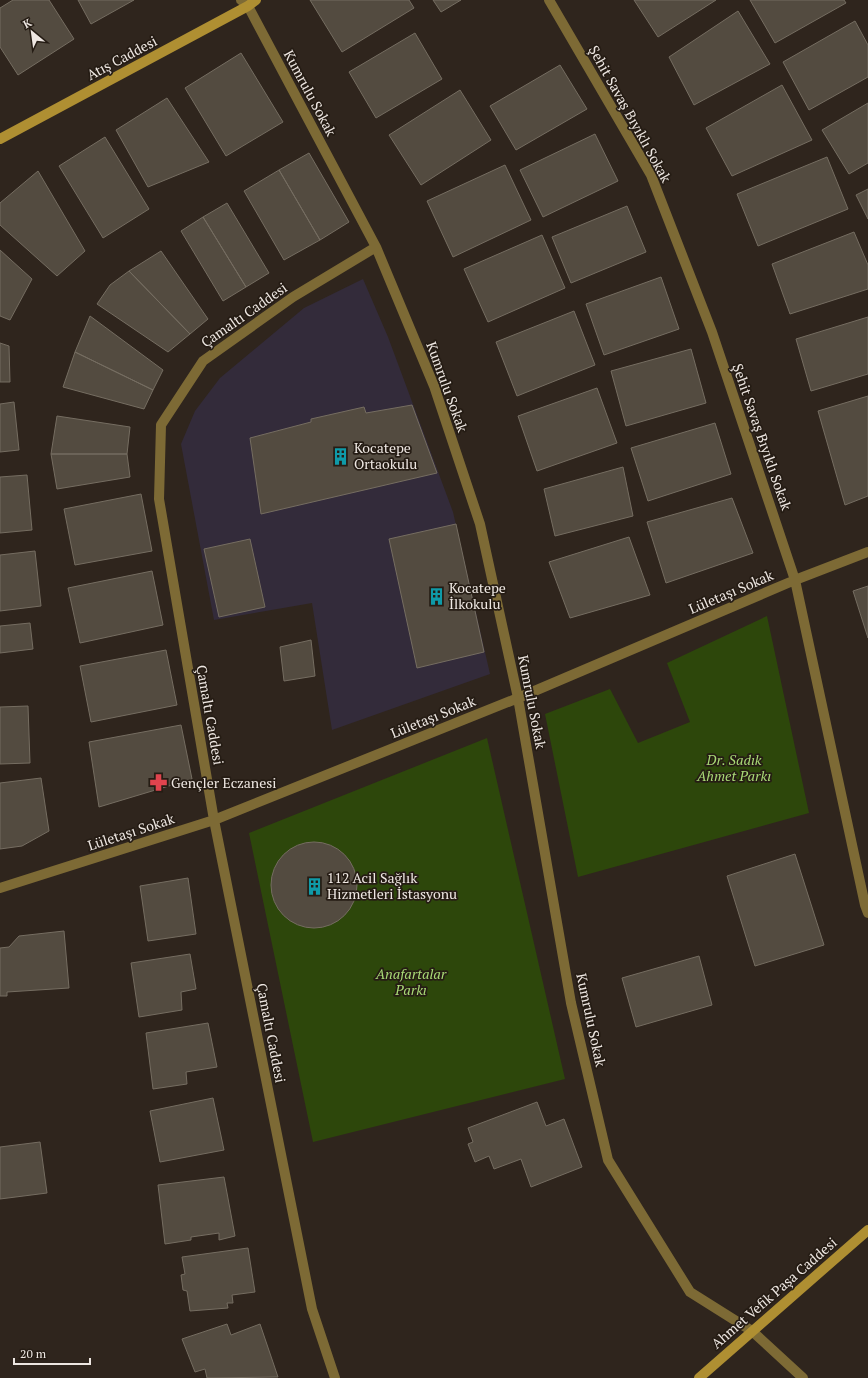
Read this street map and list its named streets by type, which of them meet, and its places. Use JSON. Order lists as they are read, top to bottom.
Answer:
{
  "streets": {
    "street": [
      "Atış Caddesi",
      "Kumrulu Sokak",
      "Şehit Savaş Bıyıklı Sokak",
      "Çamaltı Caddesi",
      "Lületaşı Sokak",
      "Ahmet Vefik Paşa Caddesi"
    ]
  },
  "crossings": [
    ["Atış Caddesi", "Kumrulu Sokak"],
    ["Kumrulu Sokak", "Çamaltı Caddesi"],
    ["Kumrulu Sokak", "Lületaşı Sokak"],
    ["Kumrulu Sokak", "Ahmet Vefik Paşa Caddesi"],
    ["Şehit Savaş Bıyıklı Sokak", "Lületaşı Sokak"],
    ["Çamaltı Caddesi", "Lületaşı Sokak"]
  ],
  "parks": ["Dr. Sadık Ahmet Parkı", "Anafartalar Parkı"],
  "places": {
    "building": ["Kocatepe Ortaokulu", "Kocatepe İlkokulu", "112 Acil Sağlık Hizmetleri İstasyonu"],
    "pharmacy": ["Gençler Eczanesi"]
  },
  "scale_bar": "20 m",
  "north": "top left"
}
